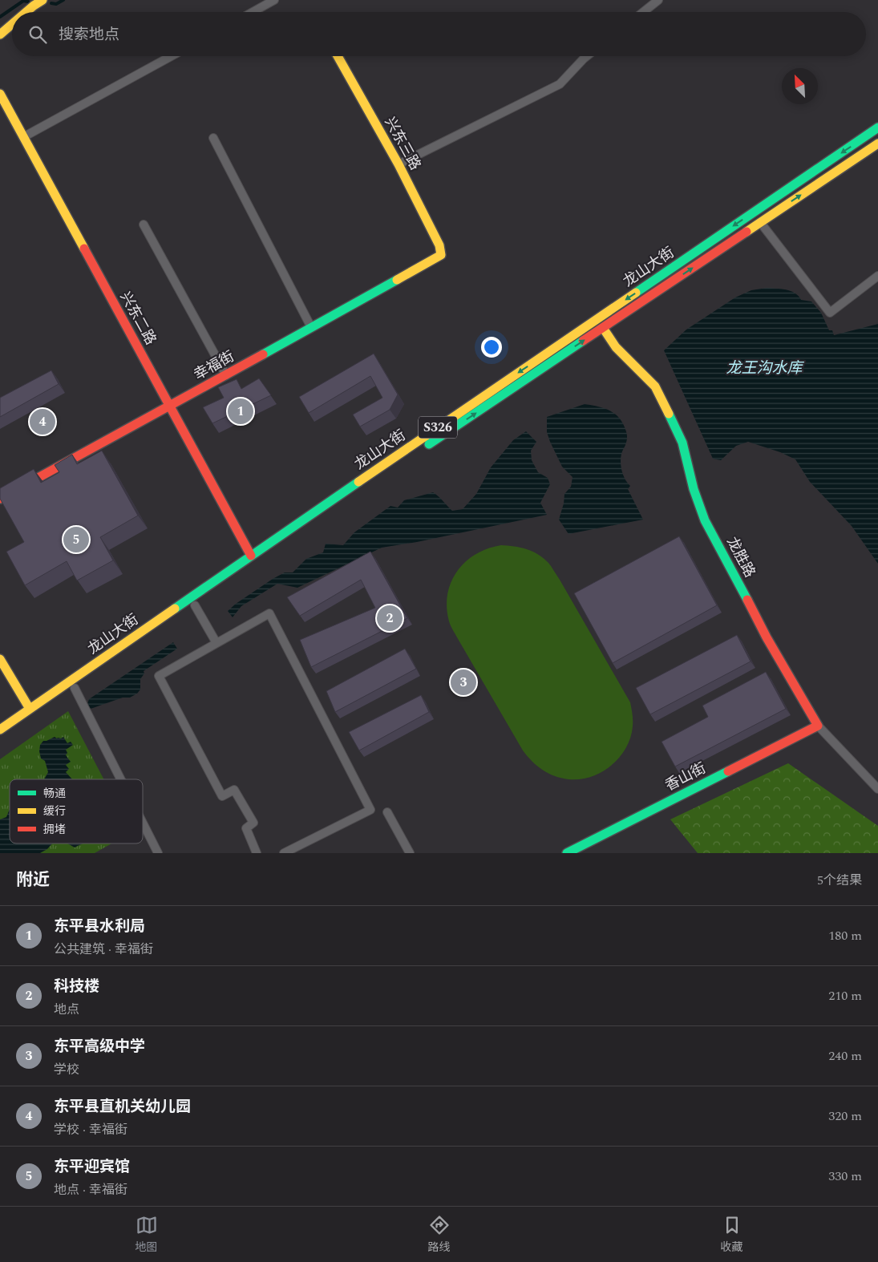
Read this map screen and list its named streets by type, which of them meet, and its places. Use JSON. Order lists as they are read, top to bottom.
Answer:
{
  "streets": {
    "main road": [
      "兴东三路",
      "龙山大街",
      "兴东二路",
      "幸福街",
      "S326",
      "龙胜路",
      "香山街"
    ]
  },
  "crossings": [
    ["兴东三路", "幸福街"],
    ["龙山大街", "兴东二路"],
    ["龙山大街", "龙胜路"],
    ["兴东二路", "幸福街"],
    ["龙胜路", "香山街"]
  ],
  "water": ["龙王沟水库"],
  "legend": ["畅通", "缓行", "拥堵"],
  "north": "top left",
  "page": {
    "search": "搜索地点",
    "pins": [
      "1",
      "4",
      "5",
      "2",
      "3"
    ],
    "heading": ["附近", "5个结果"],
    "list": [
      {
        "mark": "1",
        "name": "东平县水利局",
        "note": "公共建筑 · 幸福街",
        "value": "180 m"
      },
      {
        "mark": "2",
        "name": "科技楼",
        "note": "地点",
        "value": "210 m"
      },
      {
        "mark": "3",
        "name": "东平高级中学",
        "note": "学校",
        "value": "240 m"
      },
      {
        "mark": "4",
        "name": "东平县直机关幼儿园",
        "note": "学校 · 幸福街",
        "value": "320 m"
      },
      {
        "mark": "5",
        "name": "东平迎宾馆",
        "note": "地点 · 幸福街",
        "value": "330 m"
      }
    ],
    "nav": ["地图", "路线", "收藏"]
  }
}
